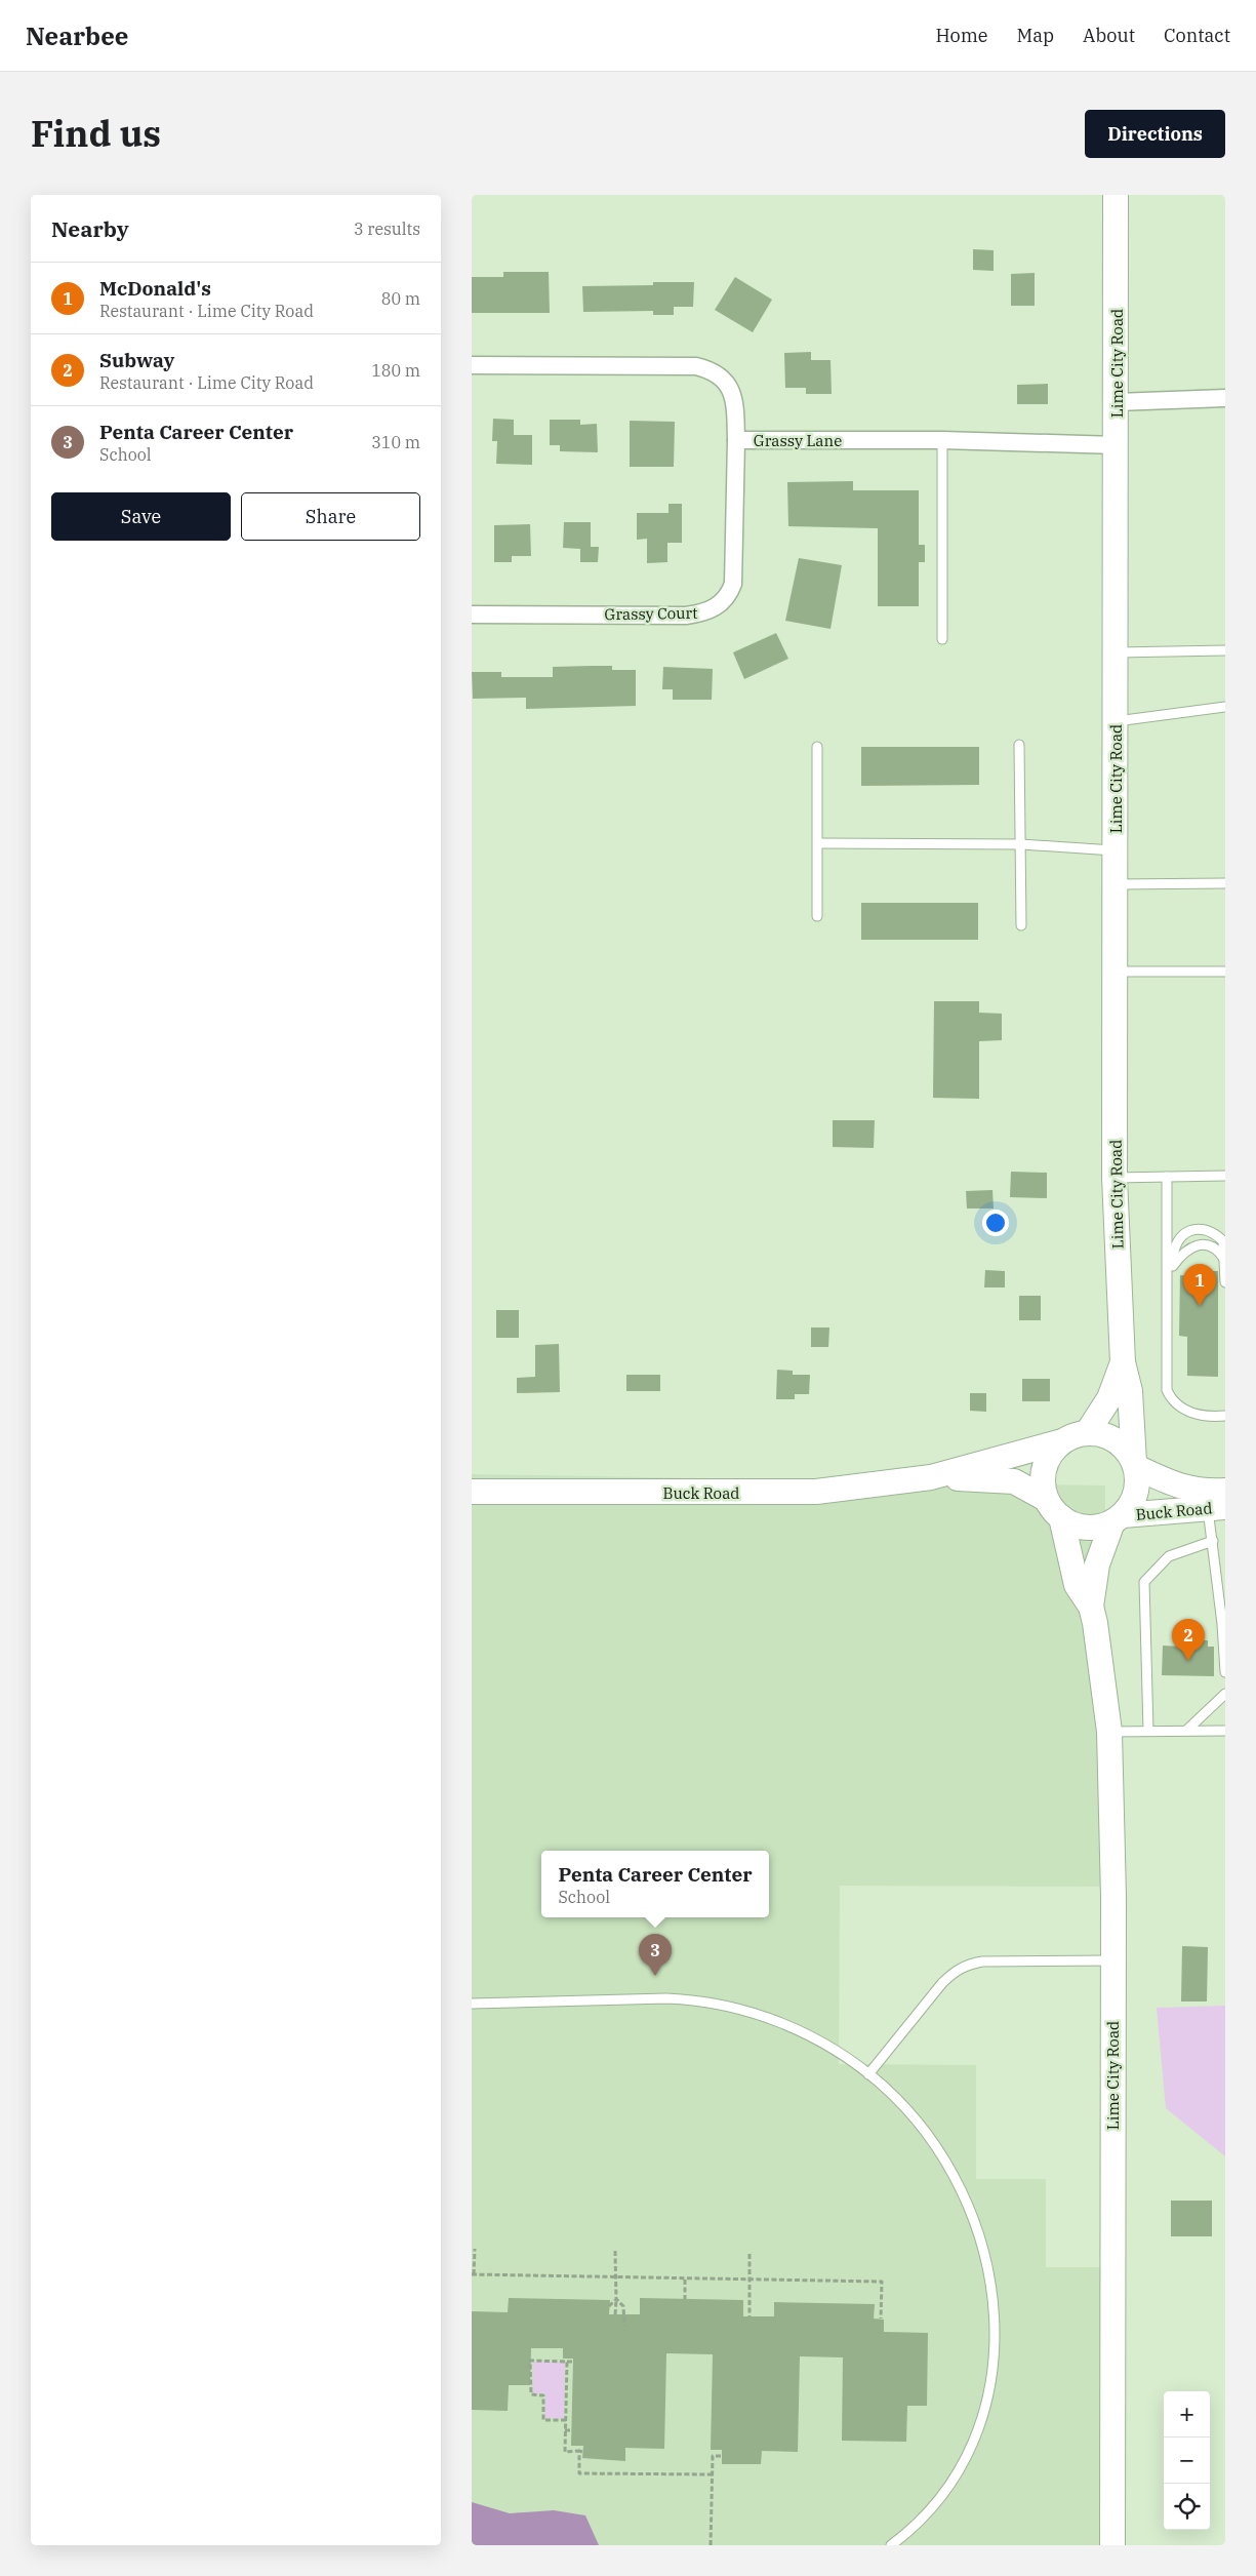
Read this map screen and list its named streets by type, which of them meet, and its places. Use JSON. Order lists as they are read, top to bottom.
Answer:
{
  "streets": {
    "street": [
      "Lime City Road",
      "Grassy Lane",
      "Grassy Court",
      "Buck Road"
    ]
  },
  "crossings": [
    ["Lime City Road", "Grassy Lane"],
    ["Lime City Road", "Buck Road"],
    ["Grassy Lane", "Grassy Court"]
  ],
  "page": {
    "header": "Nearbee",
    "nav": [
      "Home",
      "Map",
      "About",
      "Contact"
    ],
    "title": "Find us",
    "buttons": [
      "Directions",
      ["Save", "Share"]
    ],
    "heading": ["Nearby", "3 results"],
    "list": [
      {
        "mark": "1",
        "name": "McDonald's",
        "note": "Restaurant · Lime City Road",
        "value": "80 m"
      },
      {
        "mark": "2",
        "name": "Subway",
        "note": "Restaurant · Lime City Road",
        "value": "180 m"
      },
      {
        "mark": "3",
        "name": "Penta Career Center",
        "note": "School",
        "value": "310 m"
      }
    ],
    "pins": ["1", "2", "3"],
    "popup": ["Penta Career Center", "School"],
    "map_buttons": ["+", "−"]
  }
}
